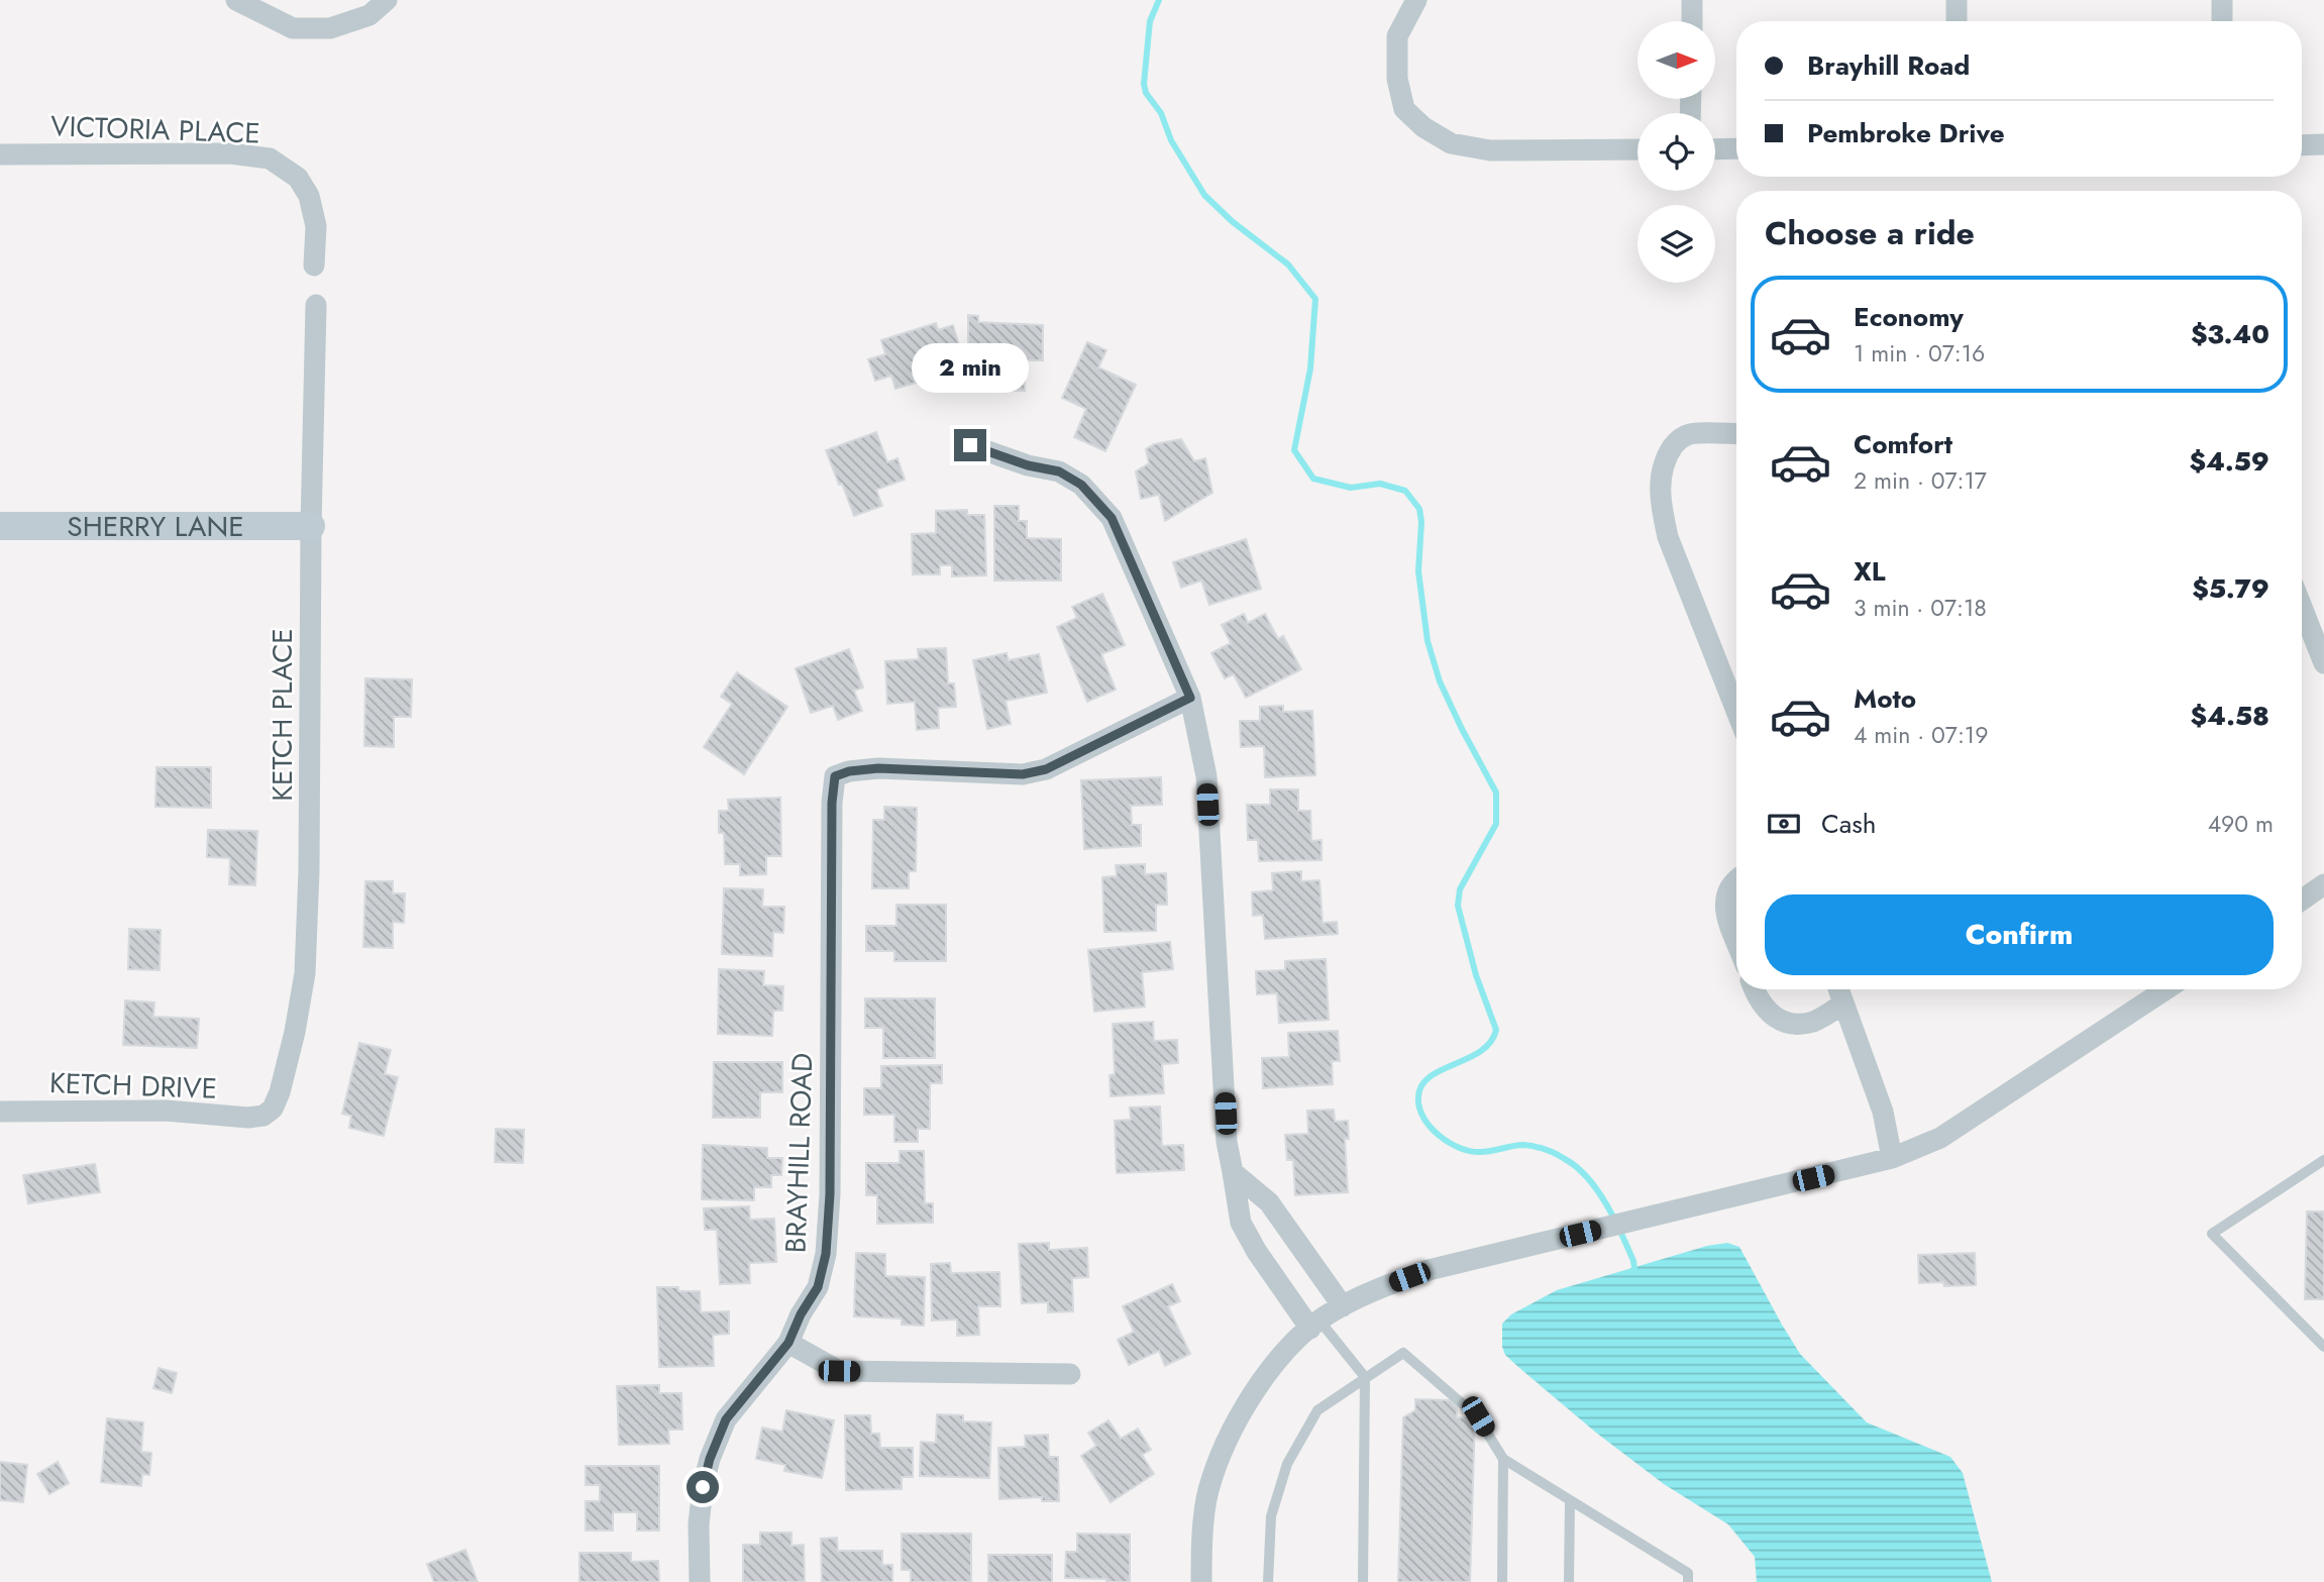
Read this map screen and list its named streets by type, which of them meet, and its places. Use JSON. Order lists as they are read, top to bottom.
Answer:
{
  "streets": {
    "street": [
      "VICTORIA PLACE",
      "SHERRY LANE",
      "KETCH PLACE",
      "KETCH DRIVE",
      "BRAYHILL ROAD"
    ]
  },
  "crossings": [
    ["SHERRY LANE", "KETCH PLACE"],
    ["KETCH PLACE", "KETCH DRIVE"]
  ],
  "north": "right",
  "page": {
    "banner": ["Brayhill Road", "Pembroke Drive"],
    "heading": "Choose a ride",
    "list": [
      {
        "name": "Economy",
        "note": "1 min · 07:16",
        "value": "$3.40"
      },
      {
        "name": "Comfort",
        "note": "2 min · 07:17",
        "value": "$4.59"
      },
      {
        "name": "XL",
        "note": "3 min · 07:18",
        "value": "$5.79"
      },
      {
        "name": "Moto",
        "note": "4 min · 07:19",
        "value": "$4.58"
      }
    ],
    "bubble": "2 min",
    "pay": ["Cash", "490 m"],
    "buttons": "Confirm"
  }
}
